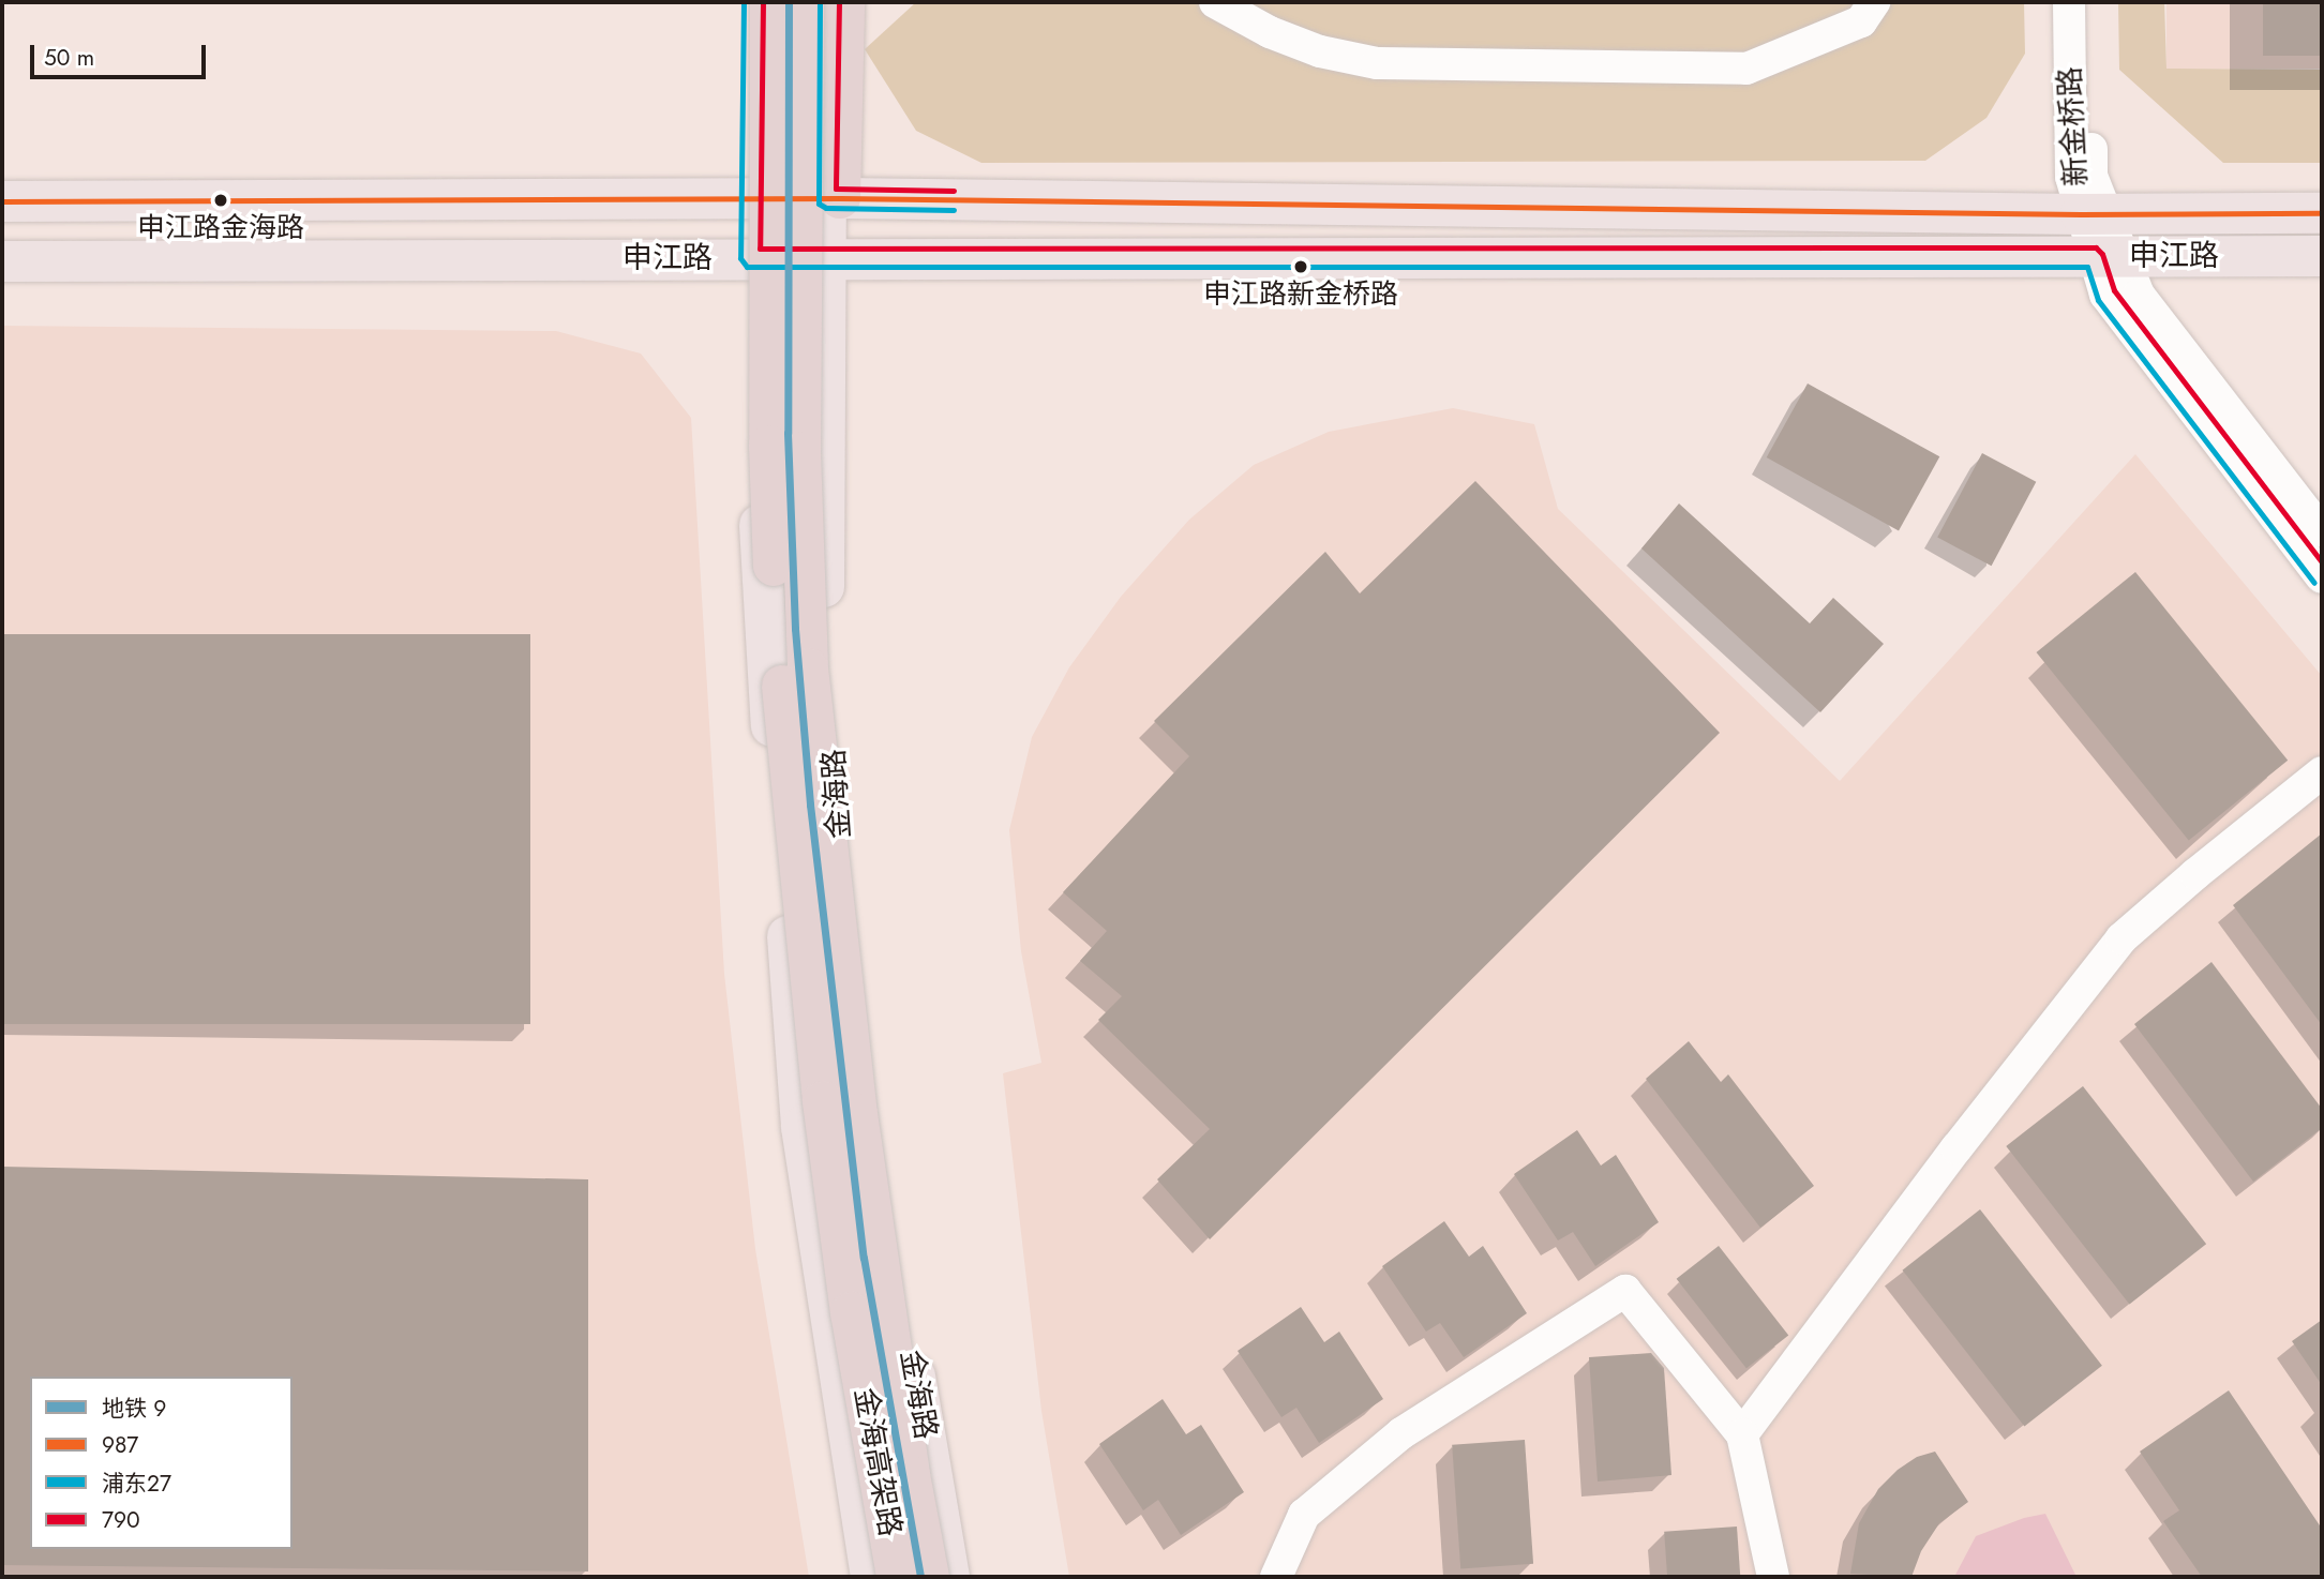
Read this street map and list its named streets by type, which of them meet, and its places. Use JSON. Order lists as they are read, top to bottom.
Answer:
{
  "streets": {
    "highway": ["金海高架路"],
    "main road": ["申江路", "金海路"],
    "street": ["新金桥路"]
  },
  "crossings": [
    ["新金桥路", "申江路"],
    ["申江路", "金海路"]
  ],
  "places": ["申江路金海路", "申江路新金桥路"],
  "lines": [
    "metro line 9",
    "transit line 浦东27",
    "transit line 790",
    "transit line 987"
  ],
  "legend": [
    "地铁 9",
    "987",
    "浦东27",
    "790"
  ],
  "scale_bar": "50 m"
}
